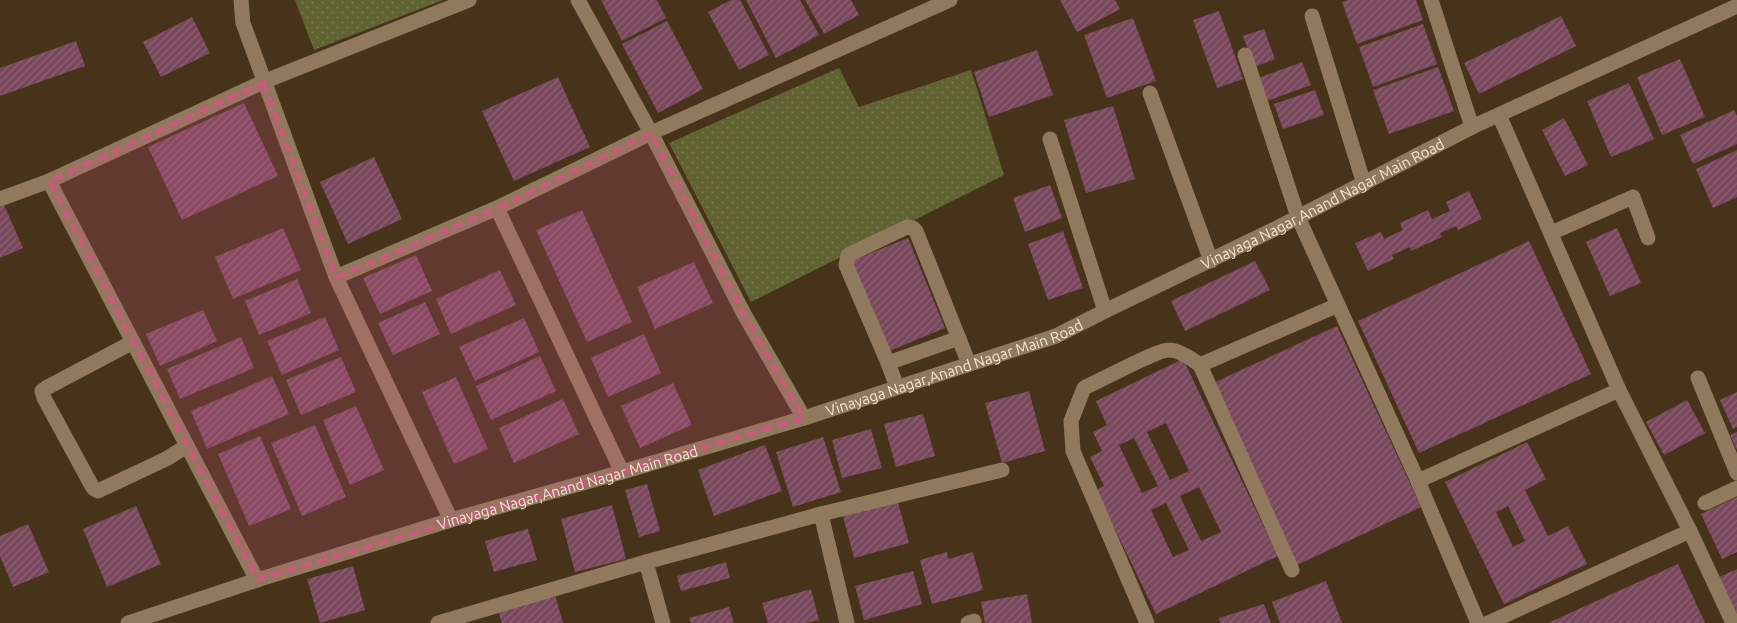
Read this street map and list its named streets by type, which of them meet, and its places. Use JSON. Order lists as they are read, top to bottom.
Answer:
{
  "streets": {
    "street": ["Vinayaga Nagar,Anand Nagar Main Road"]
  }
}
